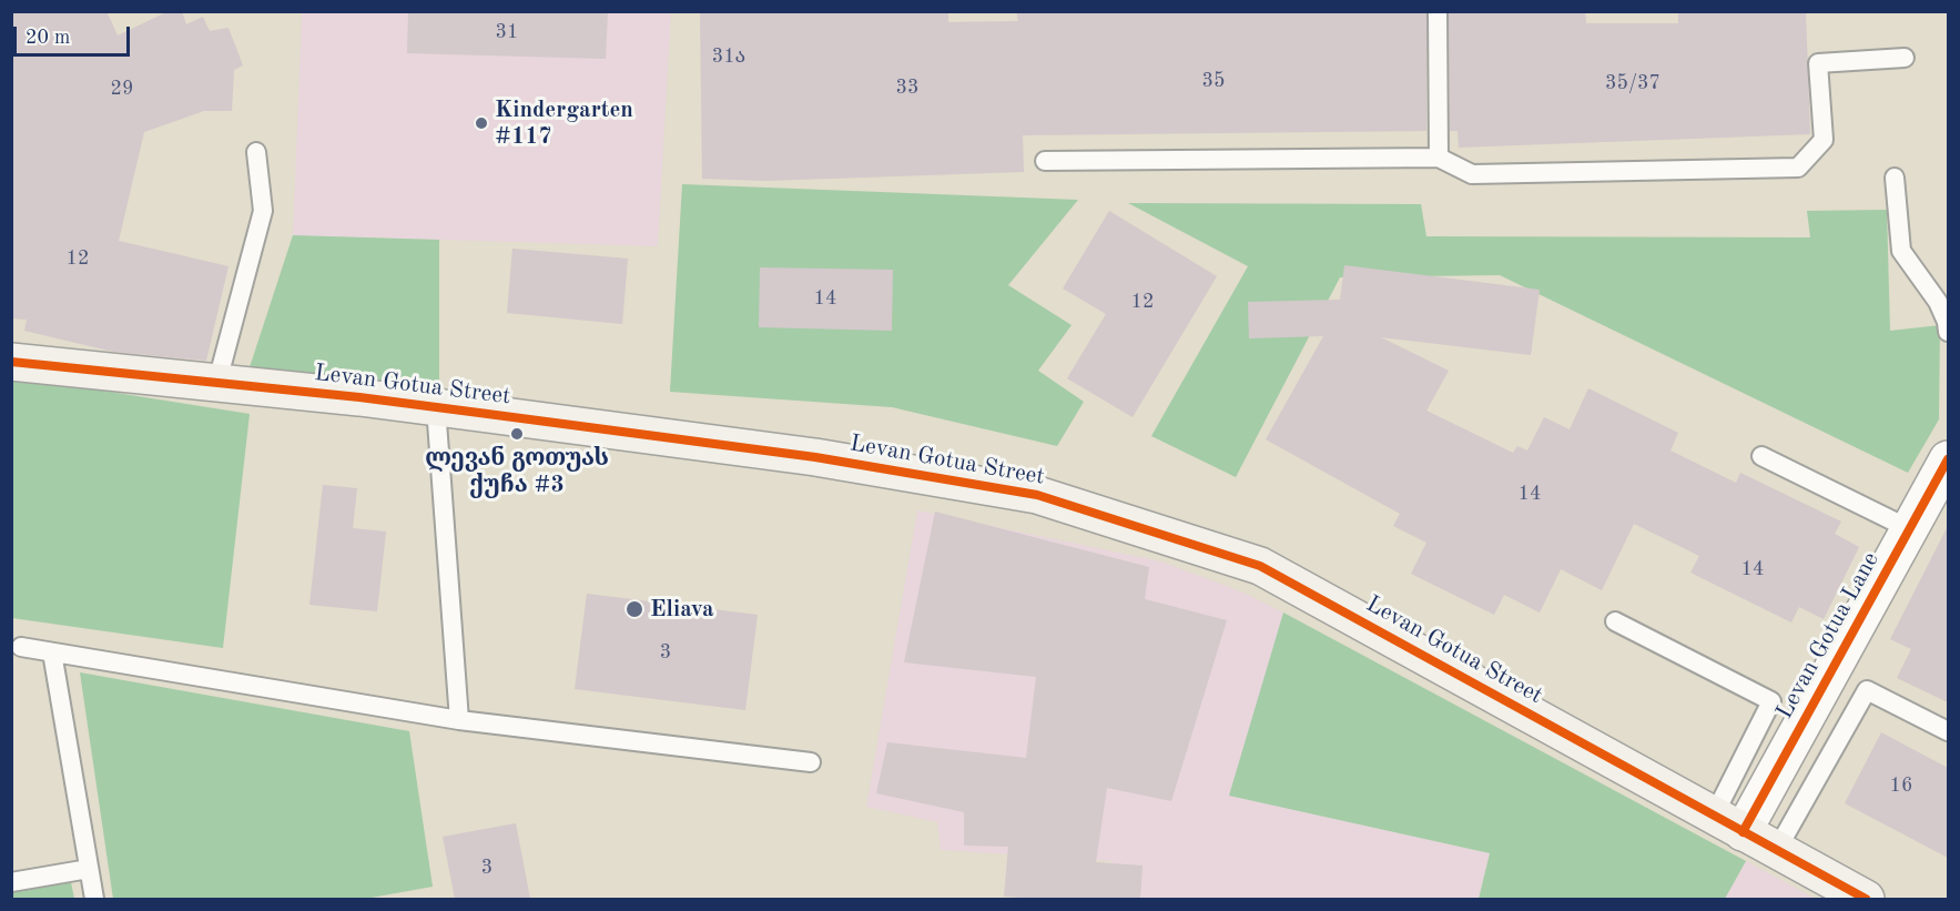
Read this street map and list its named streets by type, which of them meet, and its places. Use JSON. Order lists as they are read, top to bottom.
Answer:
{
  "streets": {
    "street": ["Levan Gotua Street", "Levan Gotua Lane"]
  },
  "crossings": [
    ["Levan Gotua Street", "Levan Gotua Lane"]
  ],
  "places": ["Kindergarten #117", "ლევან გოთუას ქუჩა #3", "Eliava"],
  "house_numbers": [
    "31",
    "31ა",
    "35",
    "35/37",
    "33",
    "29",
    "12",
    "14",
    "12",
    "14",
    "14",
    "3",
    "16",
    "3"
  ],
  "scale_bar": "20 m"
}
